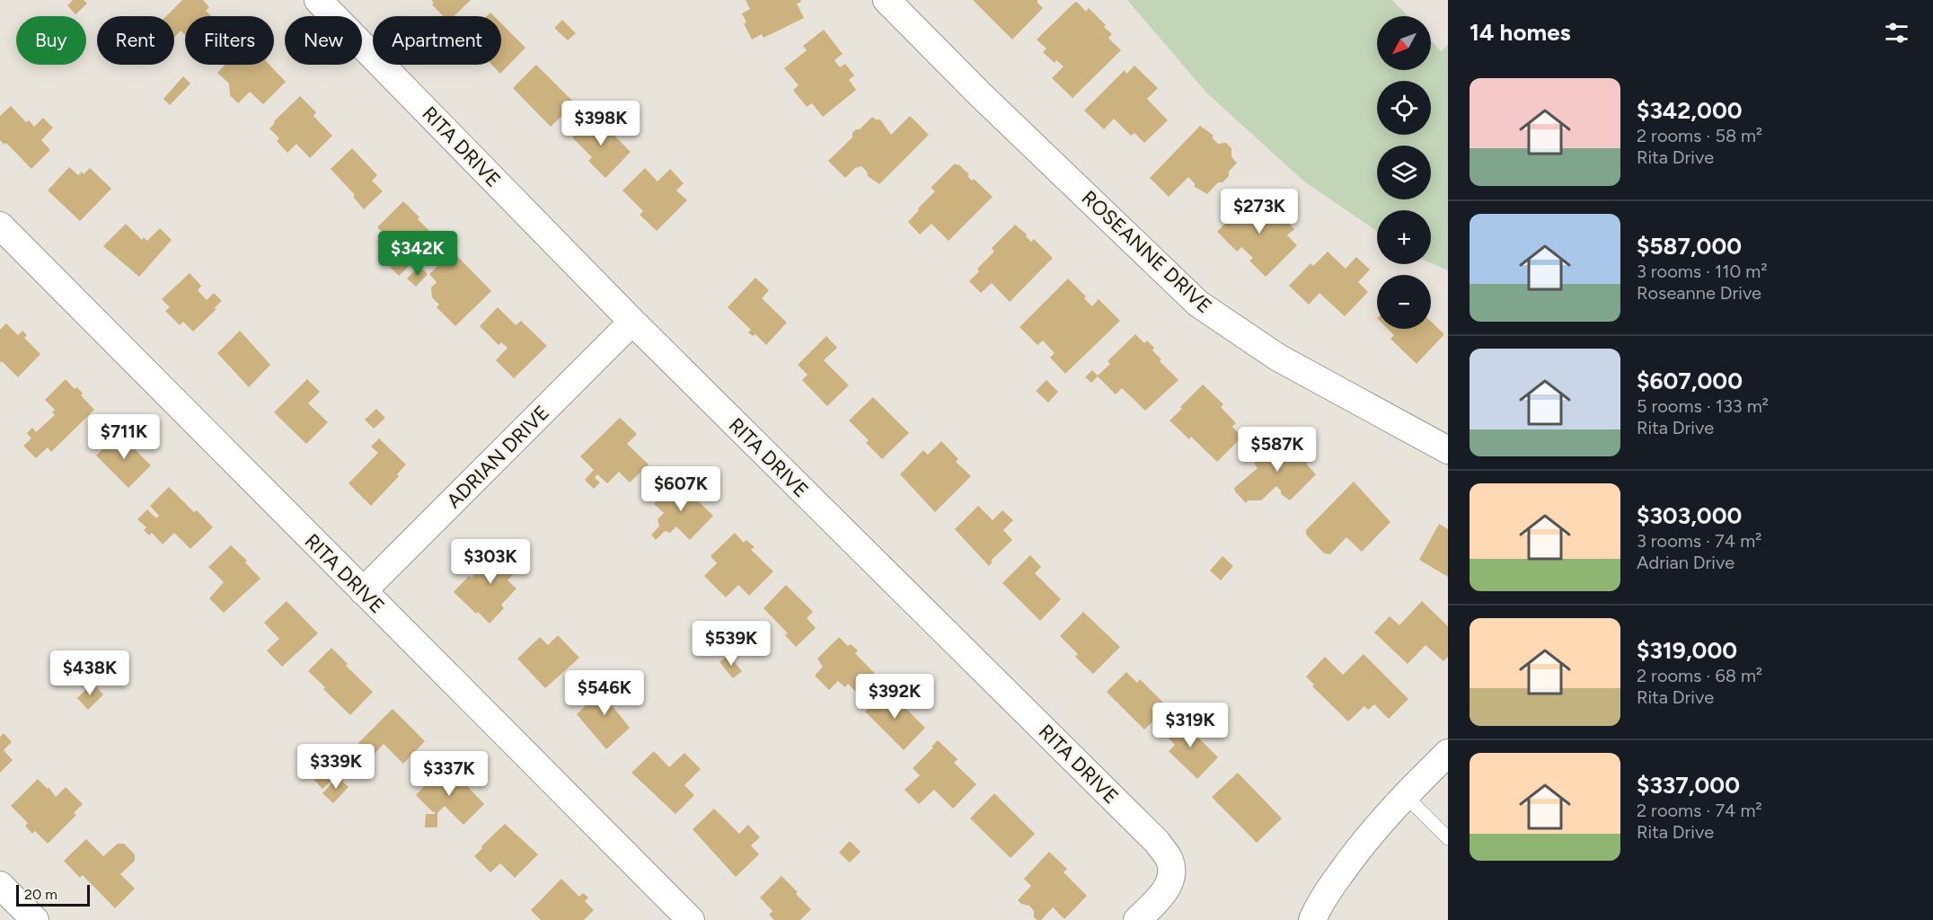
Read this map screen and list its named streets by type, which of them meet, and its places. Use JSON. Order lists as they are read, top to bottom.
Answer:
{
  "streets": {
    "street": ["RITA DRIVE", "ROSEANNE DRIVE", "ADRIAN DRIVE"]
  },
  "crossings": [
    ["RITA DRIVE", "ADRIAN DRIVE"]
  ],
  "scale_bar": "20 m",
  "north": "bottom left",
  "page": {
    "heading": "14 homes",
    "map_buttons": ["+", "−"],
    "chip": [
      "Buy",
      "Rent",
      "Filters",
      "New",
      "Apartment"
    ],
    "list": [
      {
        "name": "$342,000",
        "note": "2 rooms · 58 m² · Rita Drive"
      },
      {
        "name": "$587,000",
        "note": "3 rooms · 110 m² · Roseanne Drive"
      },
      {
        "name": "$607,000",
        "note": "5 rooms · 133 m² · Rita Drive"
      },
      {
        "name": "$303,000",
        "note": "3 rooms · 74 m² · Adrian Drive"
      },
      {
        "name": "$319,000",
        "note": "2 rooms · 68 m² · Rita Drive"
      },
      {
        "name": "$337,000",
        "note": "2 rooms · 74 m² · Rita Drive"
      }
    ],
    "price": [
      "$398K",
      "$273K",
      "$342K",
      "$711K",
      "$587K",
      "$607K",
      "$303K",
      "$539K",
      "$438K",
      "$546K",
      "$392K",
      "$319K",
      "$339K",
      "$337K"
    ],
    "scale": "20 m"
  }
}
